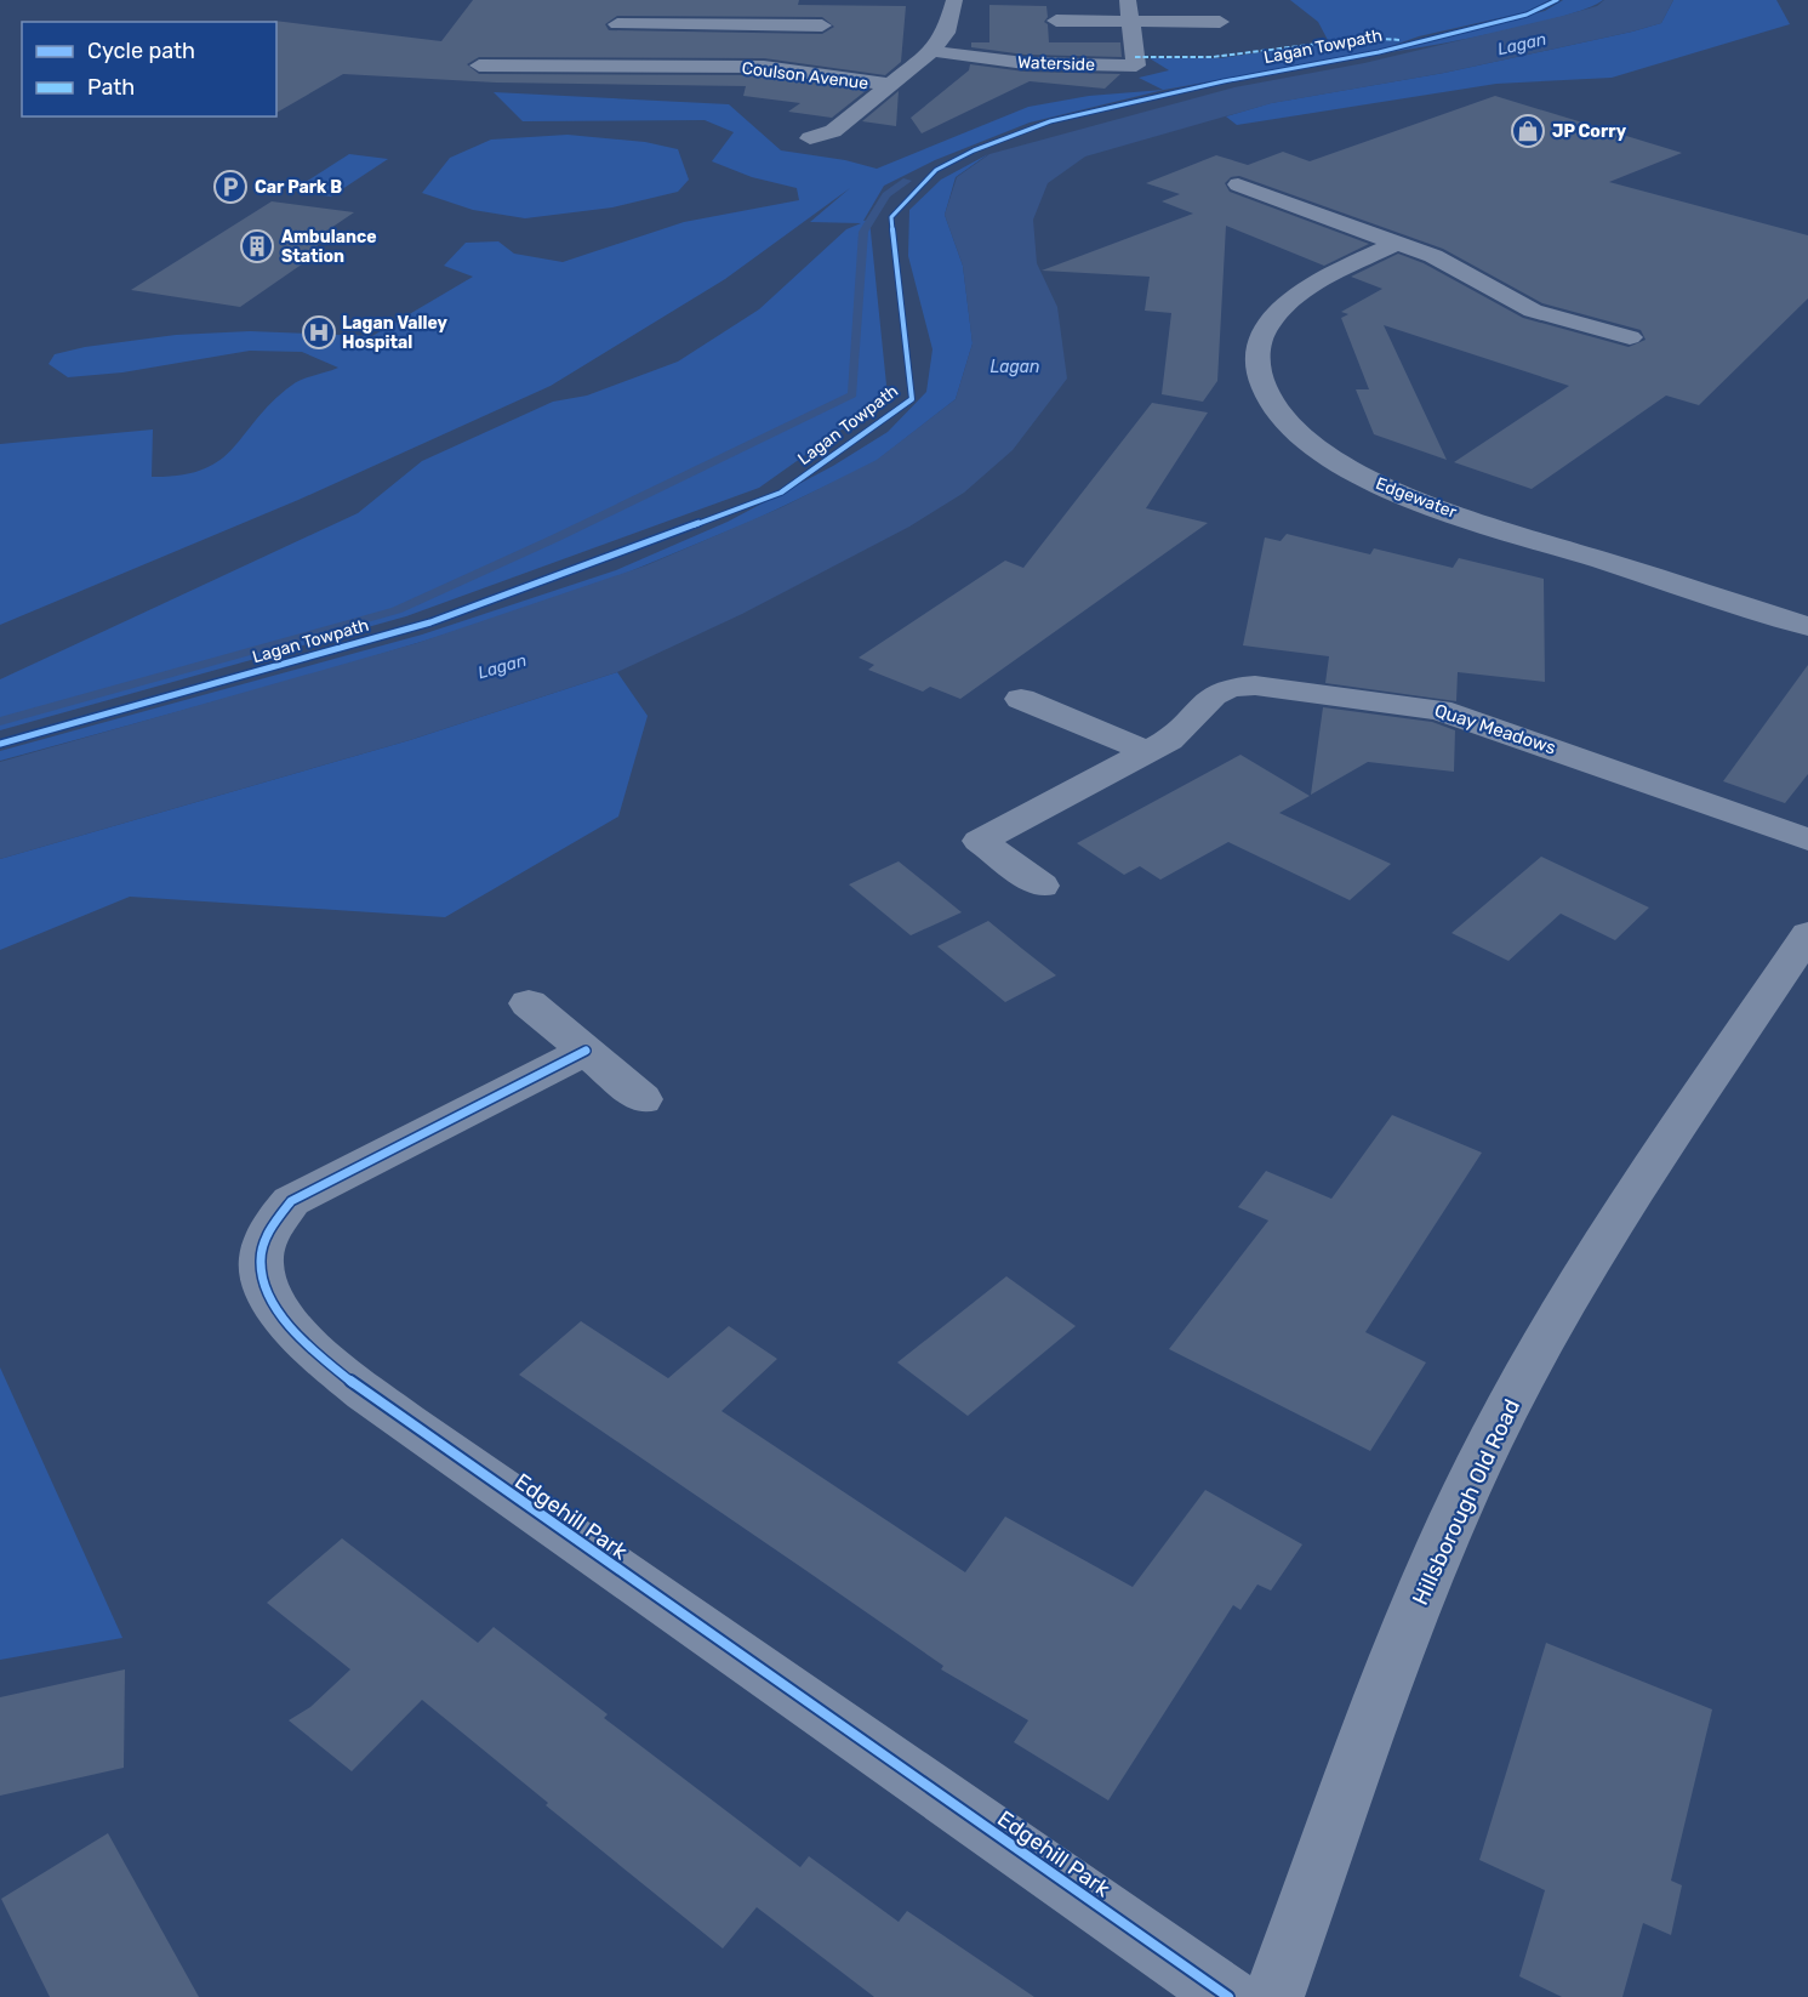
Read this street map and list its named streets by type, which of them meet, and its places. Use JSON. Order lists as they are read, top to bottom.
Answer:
{
  "streets": {
    "street": [
      "Waterside",
      "Coulson Avenue",
      "Edgewater",
      "Quay Meadows",
      "Hillsborough Old Road",
      "Edgehill Park"
    ],
    "cycle path": ["Lagan Towpath"]
  },
  "water": ["Lagan"],
  "places": {
    "shop": ["JP Corry"],
    "parking": ["Car Park B"],
    "building": ["Ambulance Station"],
    "hospital": ["Lagan Valley Hospital"]
  },
  "legend": ["Cycle path", "Path"]
}
